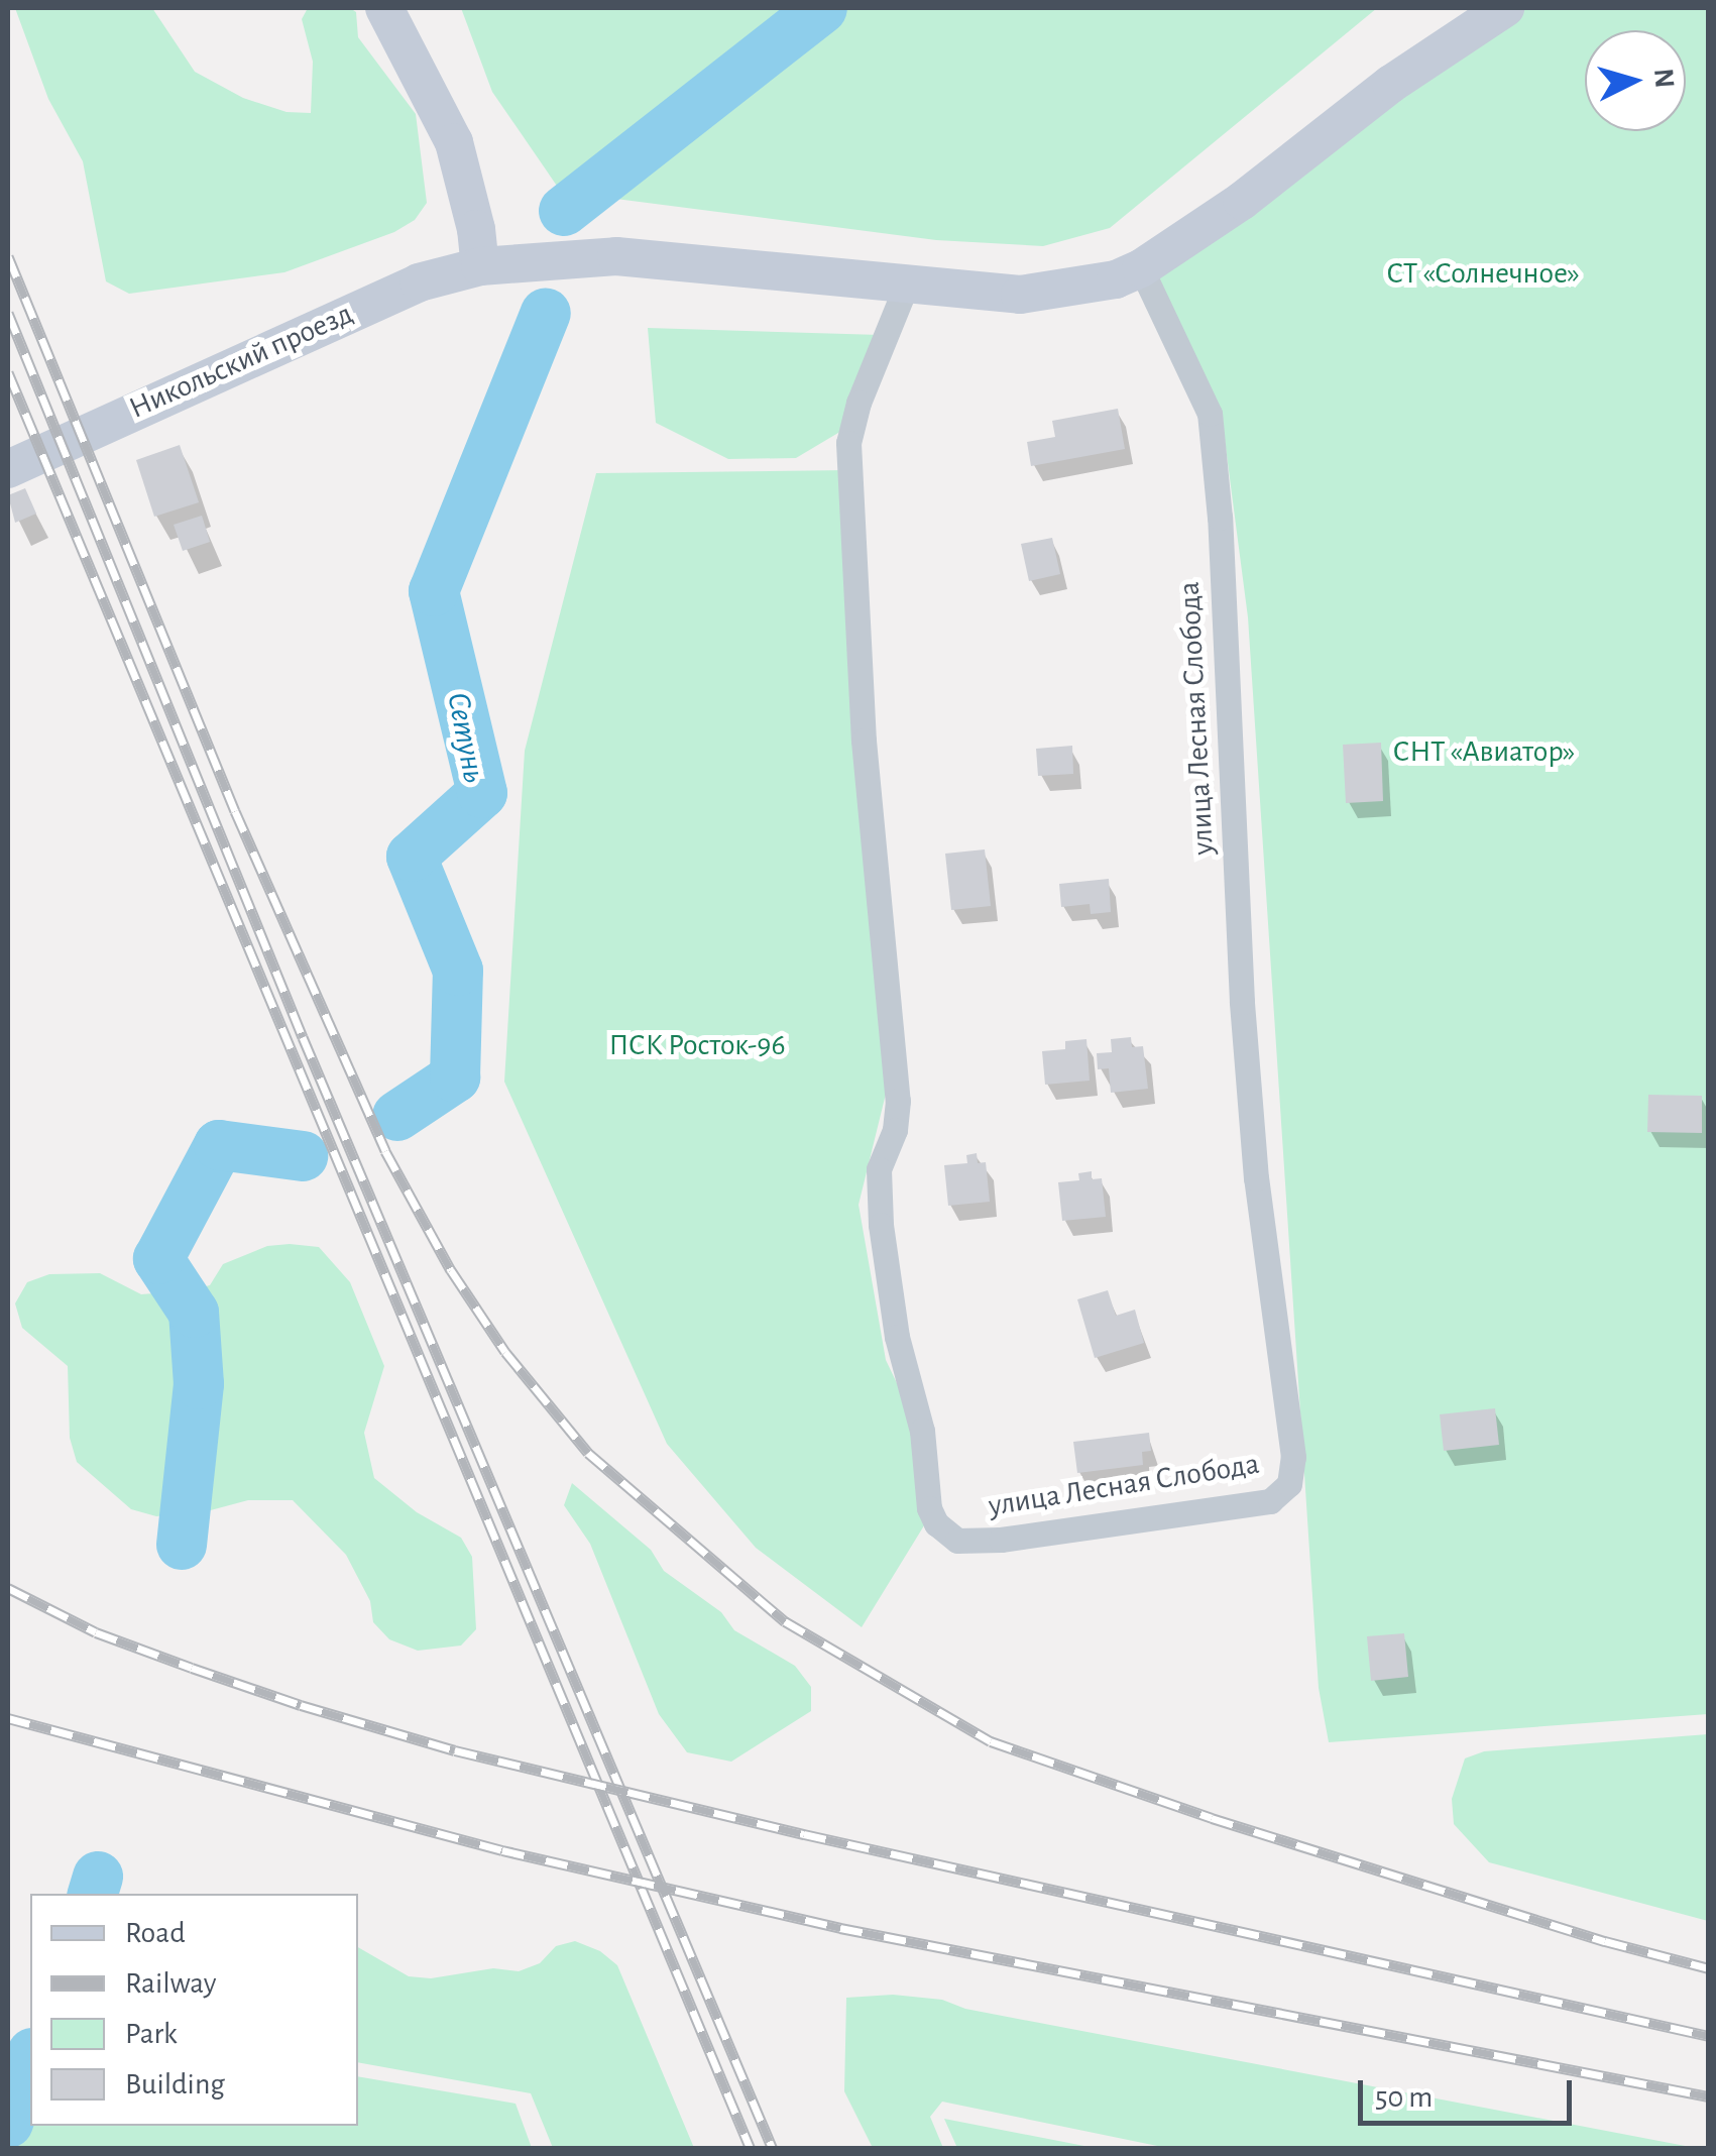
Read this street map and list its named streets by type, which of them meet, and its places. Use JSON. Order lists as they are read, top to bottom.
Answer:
{
  "streets": {
    "main road": ["Никольский проезд"],
    "street": ["улица Лесная Слобода"]
  },
  "crossings": [
    ["Никольский проезд", "улица Лесная Слобода"]
  ],
  "water": ["Сетунь"],
  "parks": ["СТ «Солнечное»", "СНТ «Авиатор»", "ПСК Росток-96"],
  "legend": [
    "Road",
    "Railway",
    "Park",
    "Building"
  ],
  "scale_bar": "50 m",
  "north": "right"
}
